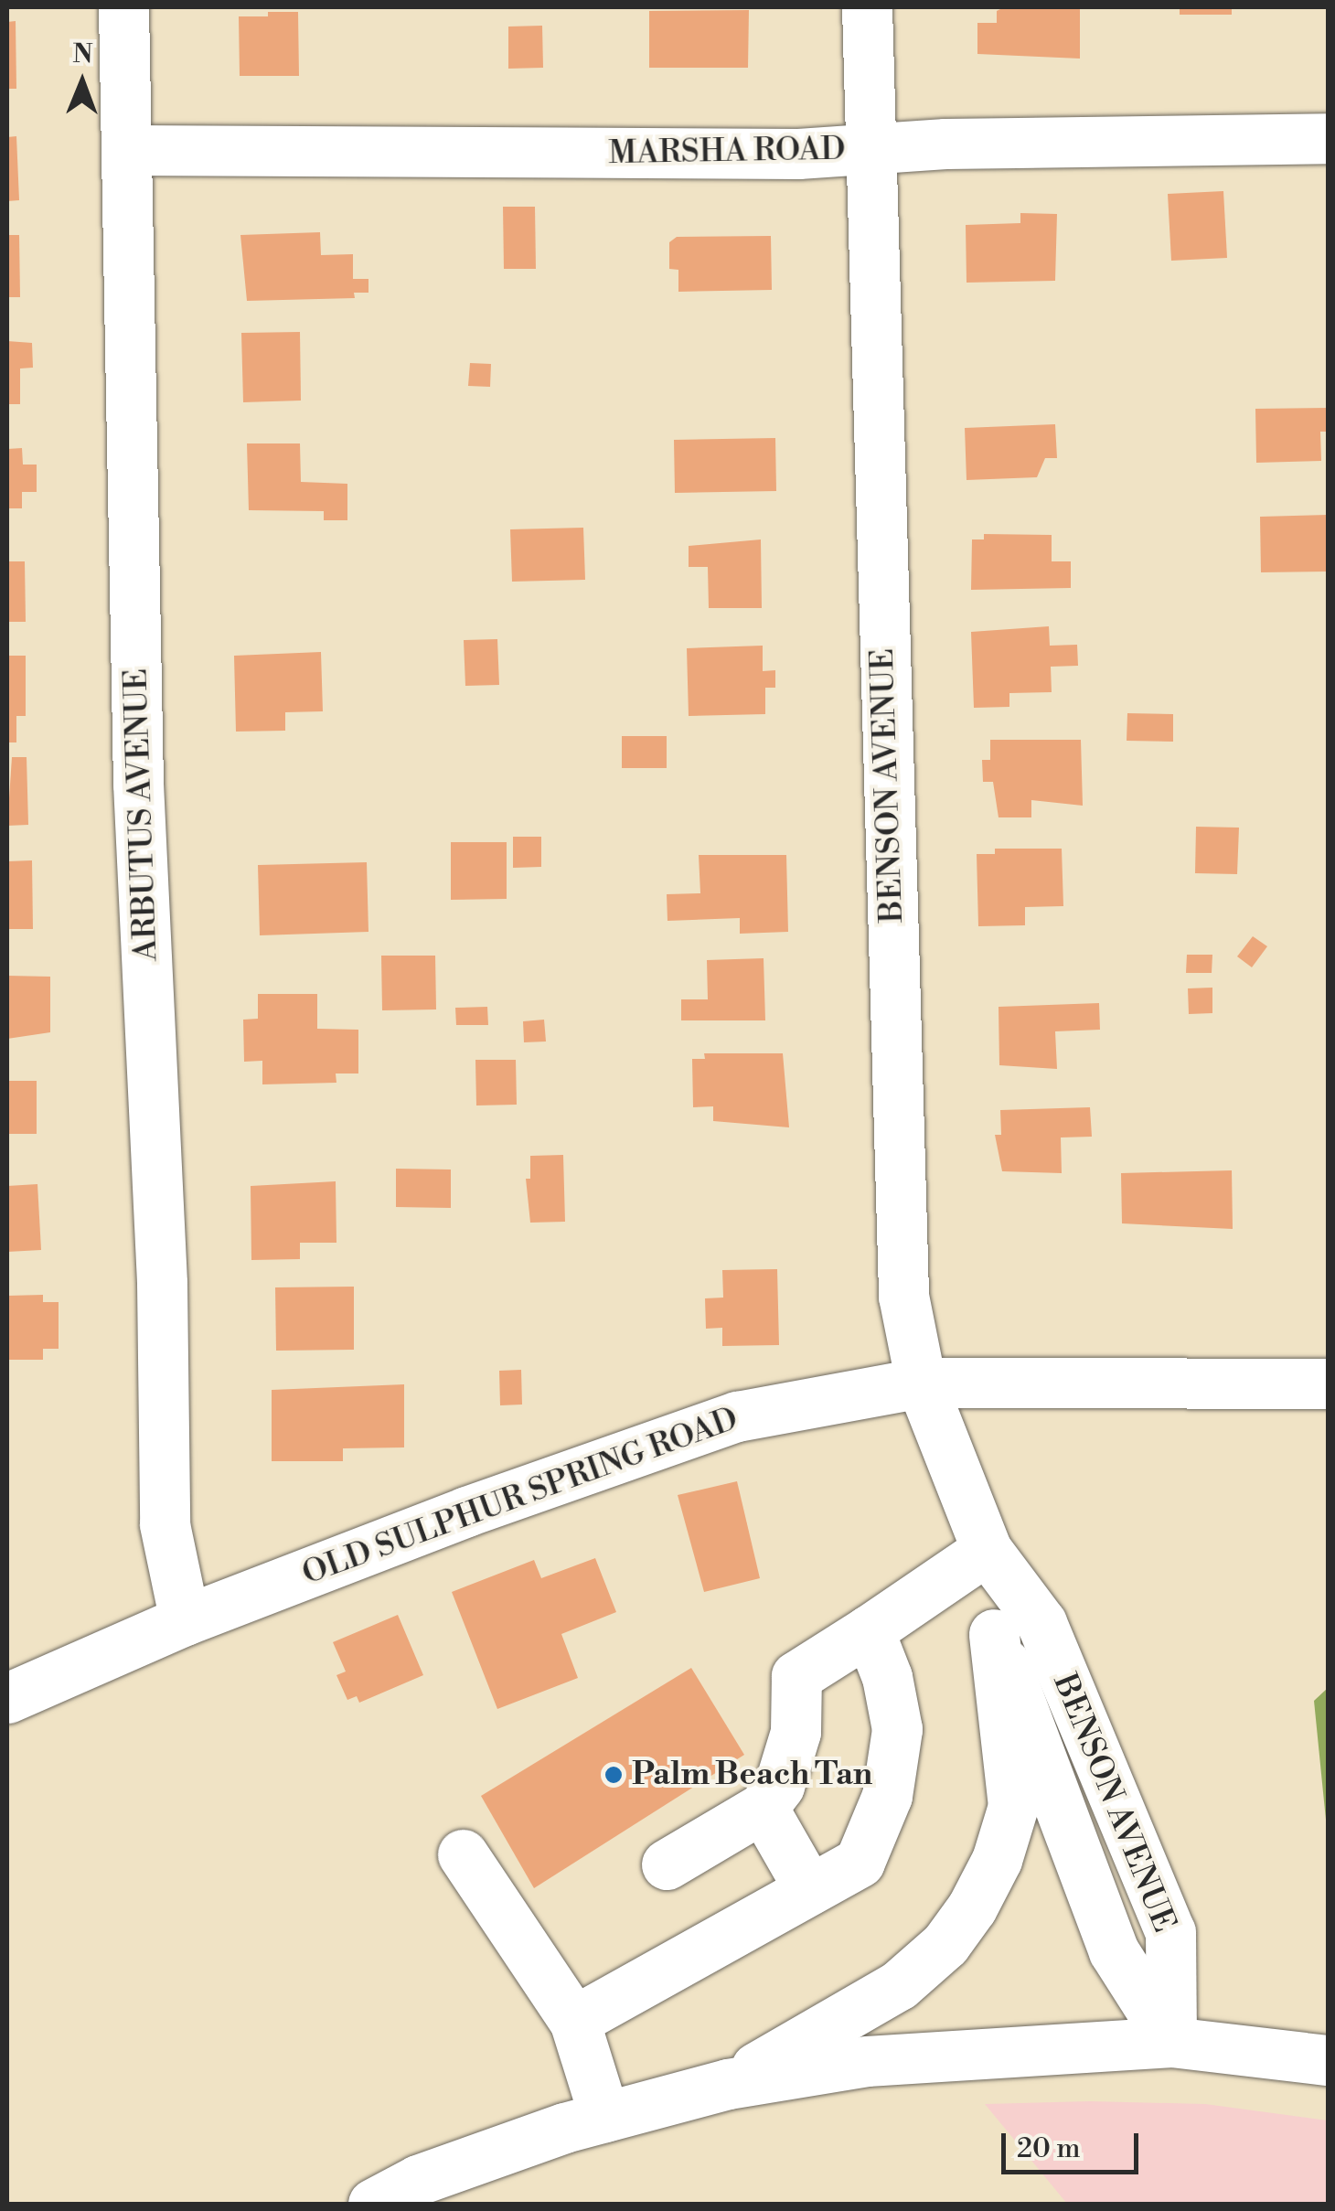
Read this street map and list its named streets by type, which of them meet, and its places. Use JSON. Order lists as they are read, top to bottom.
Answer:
{
  "streets": {
    "street": [
      "MARSHA ROAD",
      "BENSON AVENUE",
      "ARBUTUS AVENUE",
      "OLD SULPHUR SPRING ROAD"
    ]
  },
  "crossings": [
    ["MARSHA ROAD", "BENSON AVENUE"],
    ["MARSHA ROAD", "ARBUTUS AVENUE"],
    ["BENSON AVENUE", "OLD SULPHUR SPRING ROAD"],
    ["ARBUTUS AVENUE", "OLD SULPHUR SPRING ROAD"]
  ],
  "places": ["Palm Beach Tan"],
  "scale_bar": "20 m",
  "north": "top"
}
